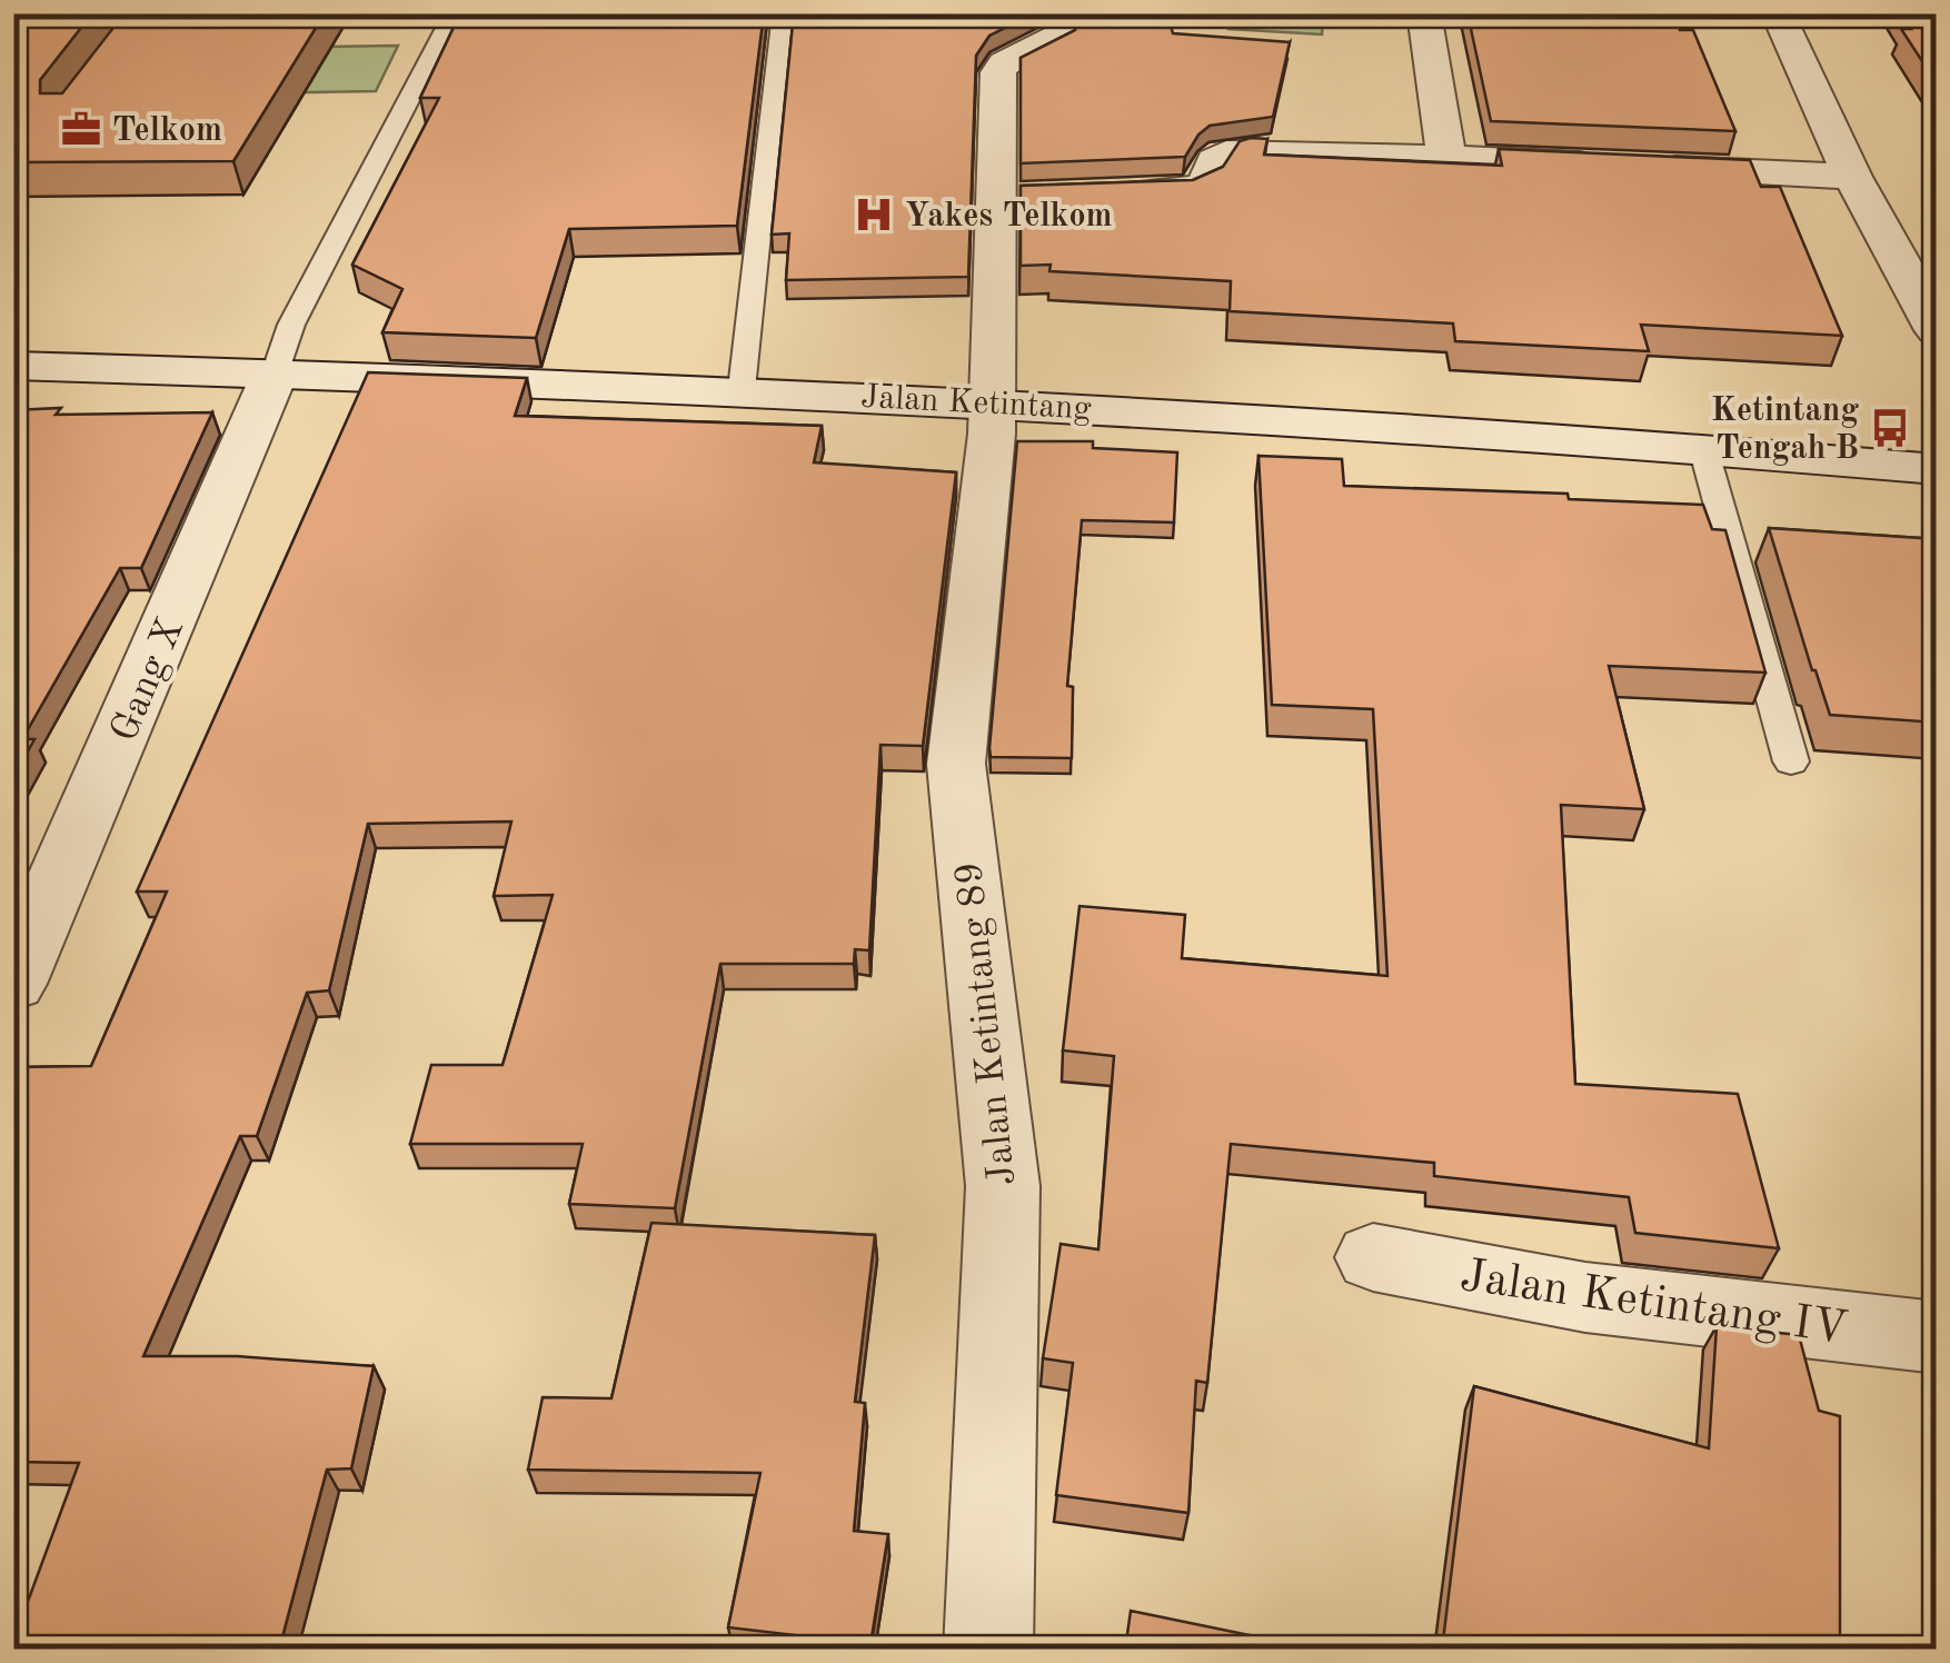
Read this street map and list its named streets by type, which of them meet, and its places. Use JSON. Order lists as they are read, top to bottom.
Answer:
{
  "streets": {
    "street": [
      "Jalan Ketintang",
      "Gang X",
      "Jalan Ketintang 89",
      "Jalan Ketintang IV"
    ]
  },
  "crossings": [
    ["Jalan Ketintang", "Gang X"],
    ["Jalan Ketintang", "Jalan Ketintang 89"]
  ],
  "places": {
    "office": ["Telkom"],
    "hospital": ["Yakes Telkom"],
    "bus stop": ["Ketintang Tengah B"]
  }
}
